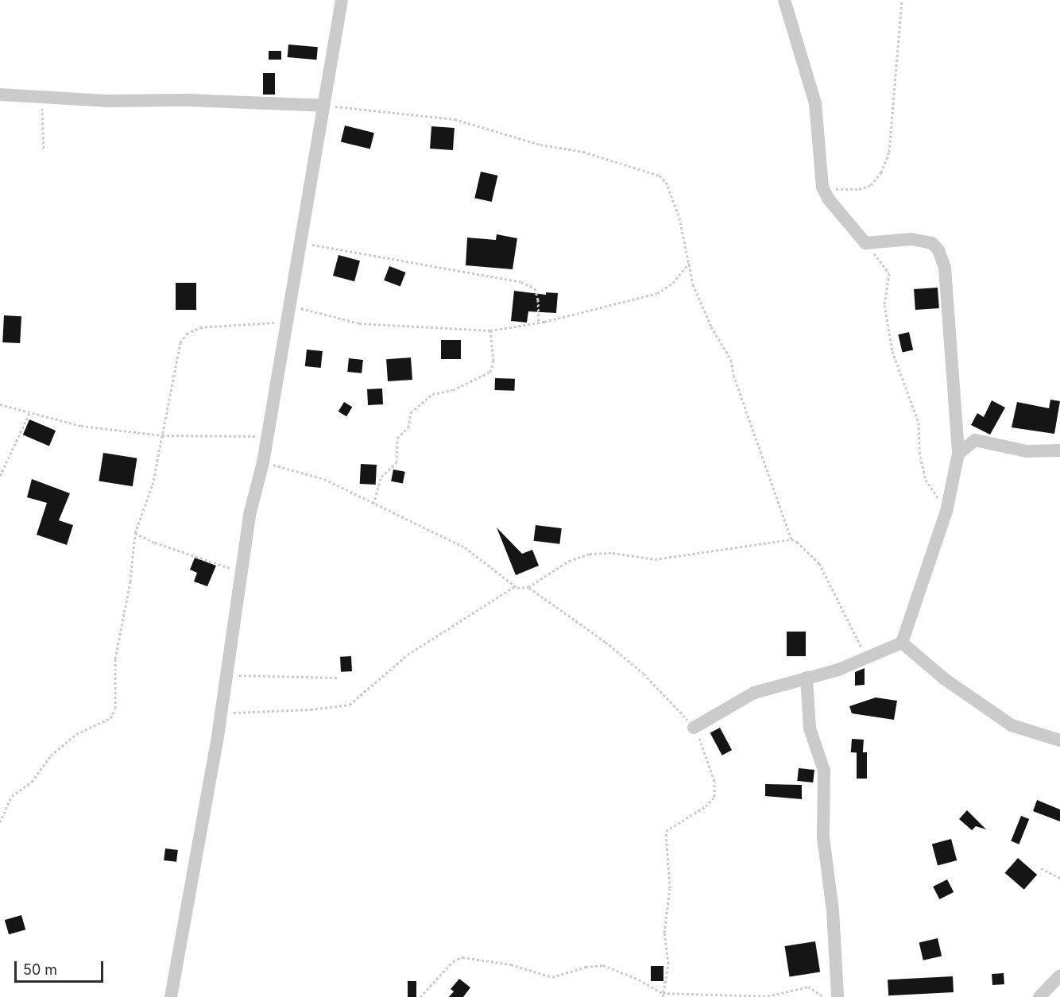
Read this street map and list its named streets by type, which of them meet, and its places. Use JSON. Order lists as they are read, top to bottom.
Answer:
{
  "scale_bar": "50 m"
}
